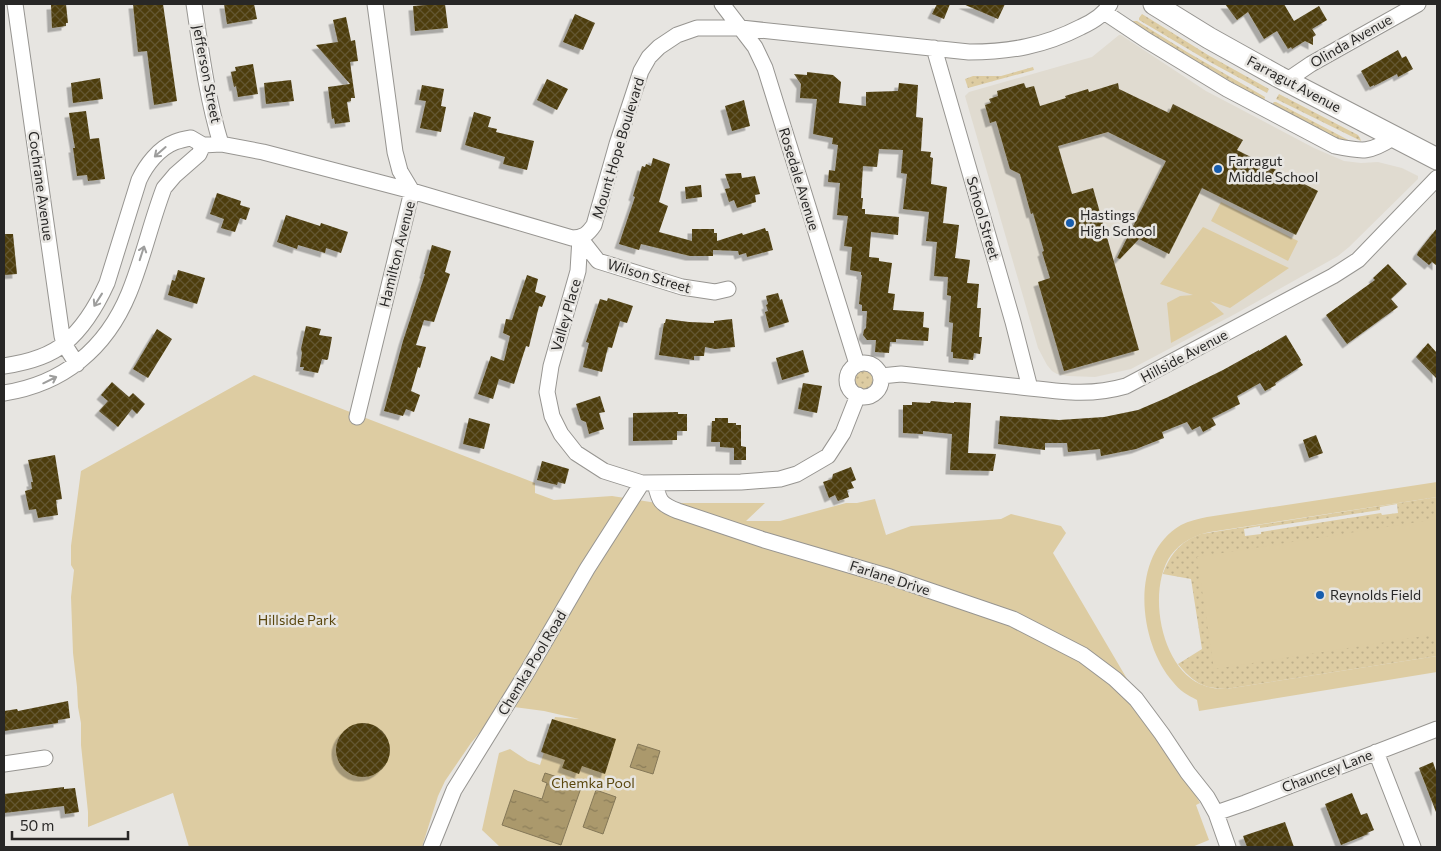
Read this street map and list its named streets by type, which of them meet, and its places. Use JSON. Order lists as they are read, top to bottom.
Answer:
{
  "streets": {
    "main road": ["Farragut Avenue"],
    "street": [
      "Olinda Avenue",
      "Jefferson Street",
      "Mount Hope Boulevard",
      "Rosedale Avenue",
      "Cochrane Avenue",
      "School Street",
      "Hamilton Avenue",
      "Wilson Street",
      "Valley Place",
      "Hillside Avenue",
      "Farlane Drive",
      "Chemka Pool Road",
      "Chauncey Lane"
    ]
  },
  "crossings": [
    ["Olinda Avenue", "Farragut Avenue"],
    ["Mount Hope Boulevard", "Rosedale Avenue"],
    ["Mount Hope Boulevard", "School Street"],
    ["Mount Hope Boulevard", "Wilson Street"],
    ["Mount Hope Boulevard", "Valley Place"],
    ["Rosedale Avenue", "Hillside Avenue"],
    ["School Street", "Hillside Avenue"],
    ["Wilson Street", "Valley Place"],
    ["Valley Place", "Farlane Drive"],
    ["Valley Place", "Chemka Pool Road"],
    ["Farlane Drive", "Chemka Pool Road"],
    ["Farlane Drive", "Chauncey Lane"]
  ],
  "parks": ["Hillside Park", "Chemka Pool"],
  "places": ["Farragut Middle School", "Hastings High School", "Reynolds Field"],
  "scale_bar": "50 m"
}
